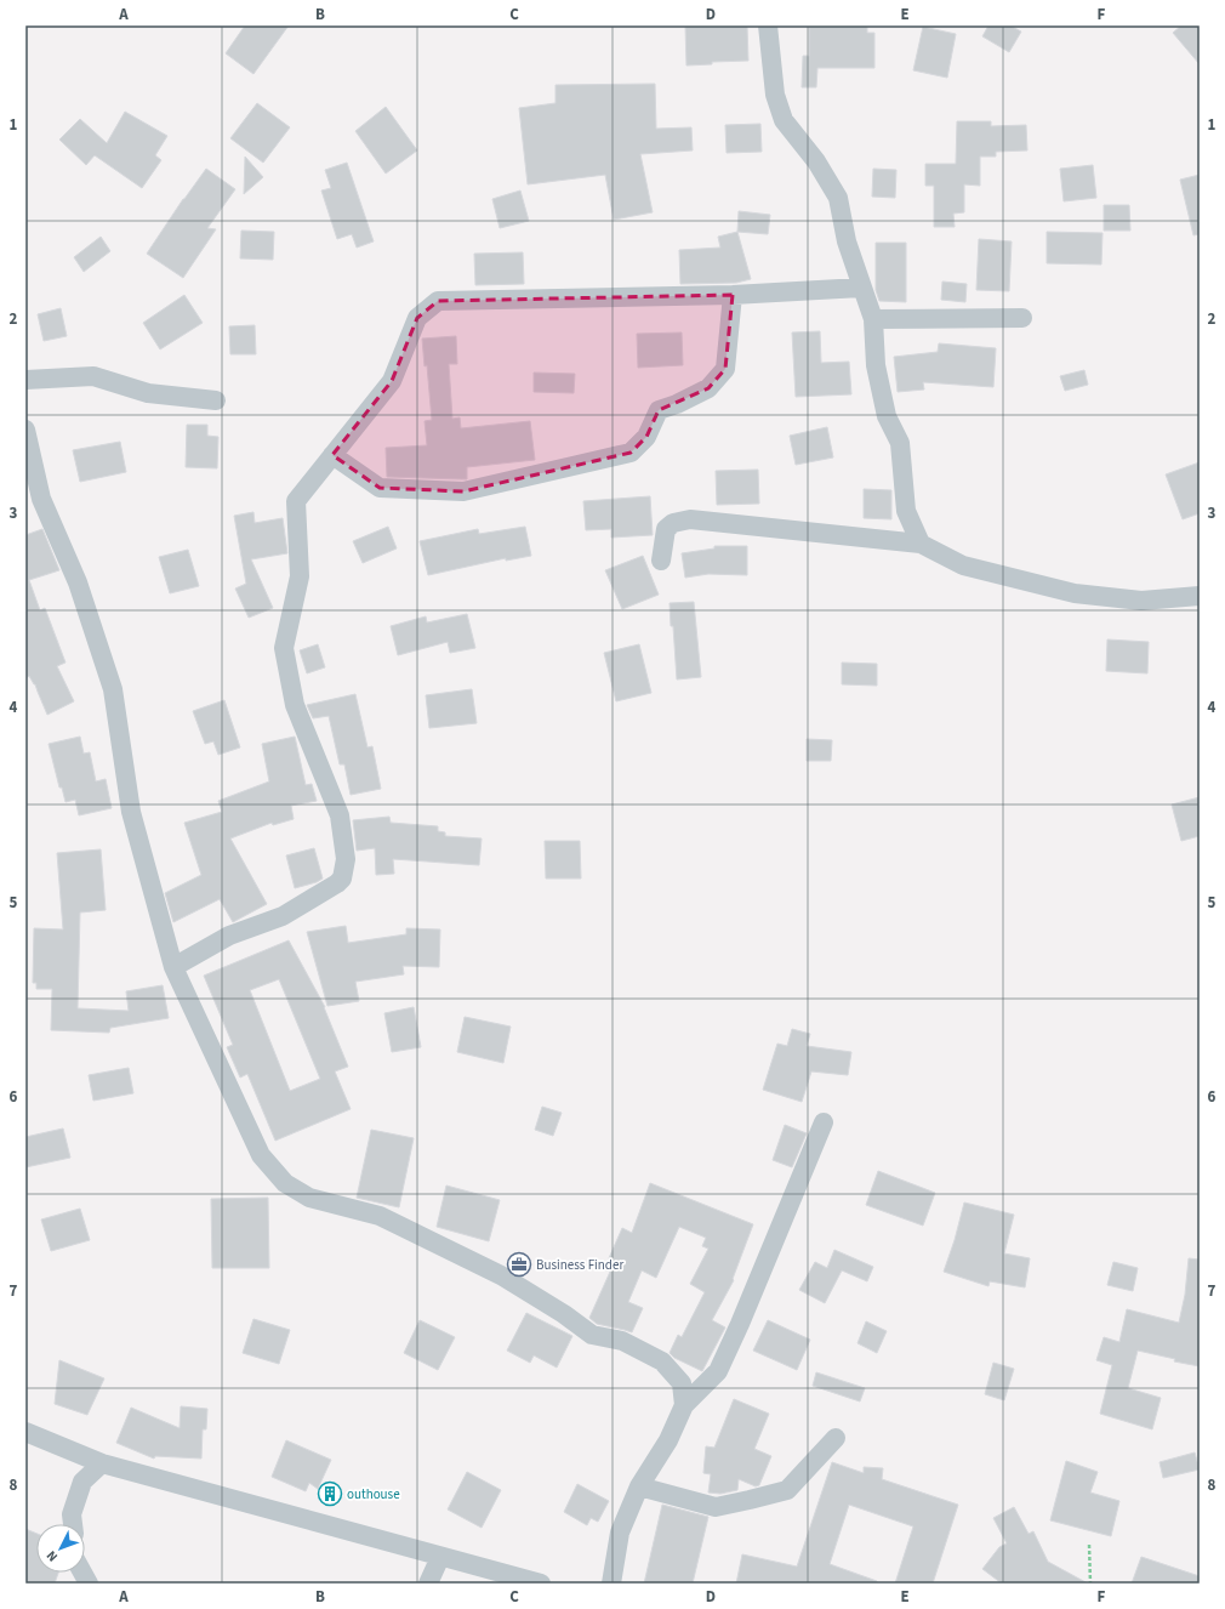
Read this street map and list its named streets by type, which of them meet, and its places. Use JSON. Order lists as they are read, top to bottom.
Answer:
{
  "places": {
    "office": ["Business Finder"],
    "building": ["outhouse"]
  },
  "north": "bottom left",
  "grid": {
    "columns": [
      "A",
      "B",
      "C",
      "D",
      "E",
      "F"
    ],
    "rows": [
      "1",
      "2",
      "3",
      "4",
      "5",
      "6",
      "7",
      "8"
    ]
  }
}
